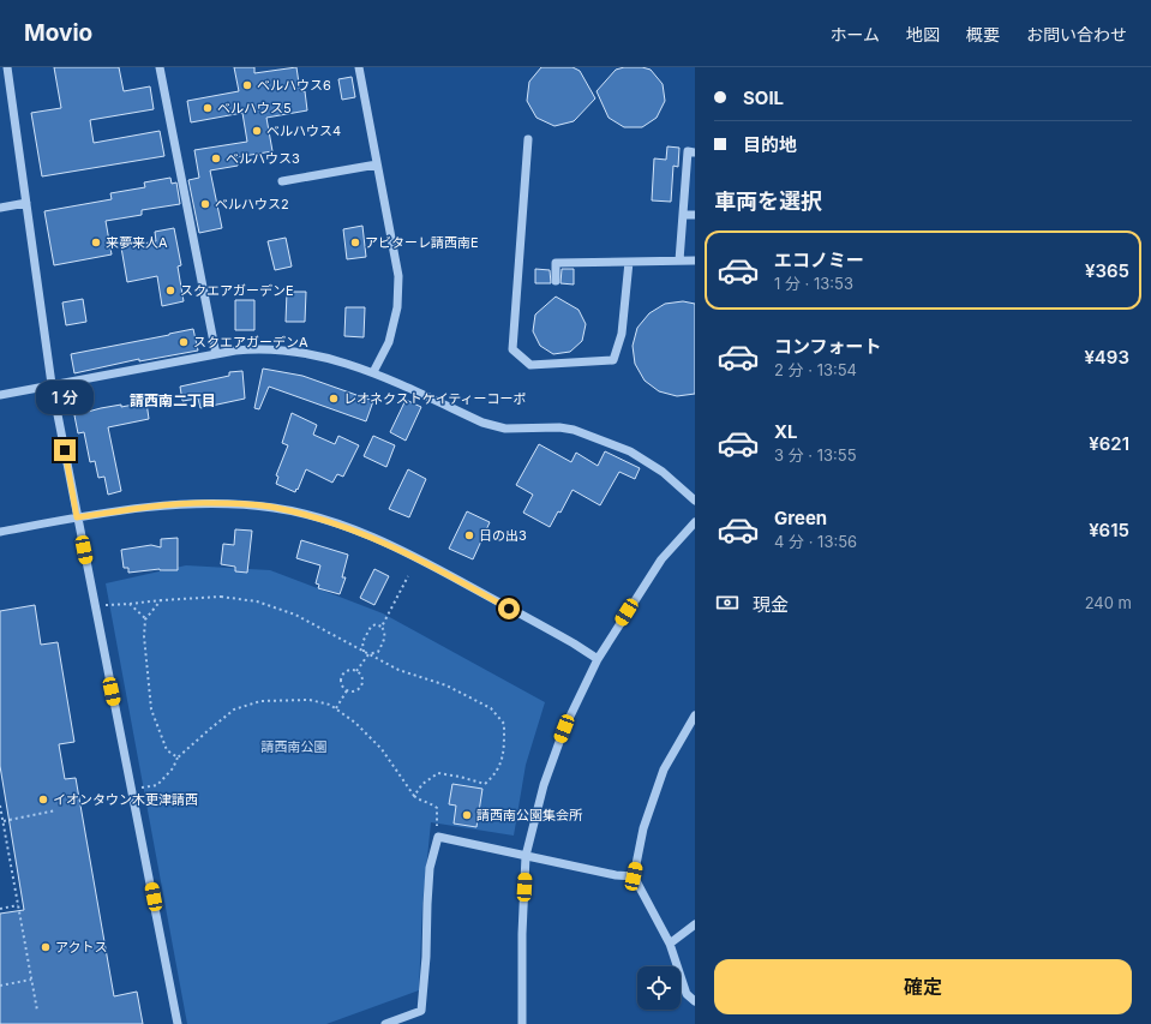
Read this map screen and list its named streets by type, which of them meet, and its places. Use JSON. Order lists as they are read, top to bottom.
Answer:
{
  "districts": ["請西南二丁目"],
  "parks": ["請西南公園"],
  "places": [
    "ベルハウス6",
    "ベルハウス5",
    "ベルハウス4",
    "ベルハウス3",
    "ベルハウス2",
    "来夢来人A",
    "アビターレ請西南E",
    "スクエアガーデンE",
    "スクエアガーデンA",
    "レオネクストケイティーコーポ",
    "日の出3",
    "イオンタウン木更津請西",
    "請西南公園集会所",
    "アクトス"
  ],
  "page": {
    "header": "Movio",
    "nav": [
      "ホーム",
      "地図",
      "概要",
      "お問い合わせ"
    ],
    "banner": ["SOIL", "目的地"],
    "heading": "車両を選択",
    "list": [
      {
        "name": "エコノミー",
        "note": "1 分 · 13:53",
        "value": "¥365"
      },
      {
        "name": "コンフォート",
        "note": "2 分 · 13:54",
        "value": "¥493"
      },
      {
        "name": "XL",
        "note": "3 分 · 13:55",
        "value": "¥621"
      },
      {
        "name": "Green",
        "note": "4 分 · 13:56",
        "value": "¥615"
      }
    ],
    "bubble": "1 分",
    "pay": ["現金", "240 m"],
    "buttons": "確定"
  }
}
